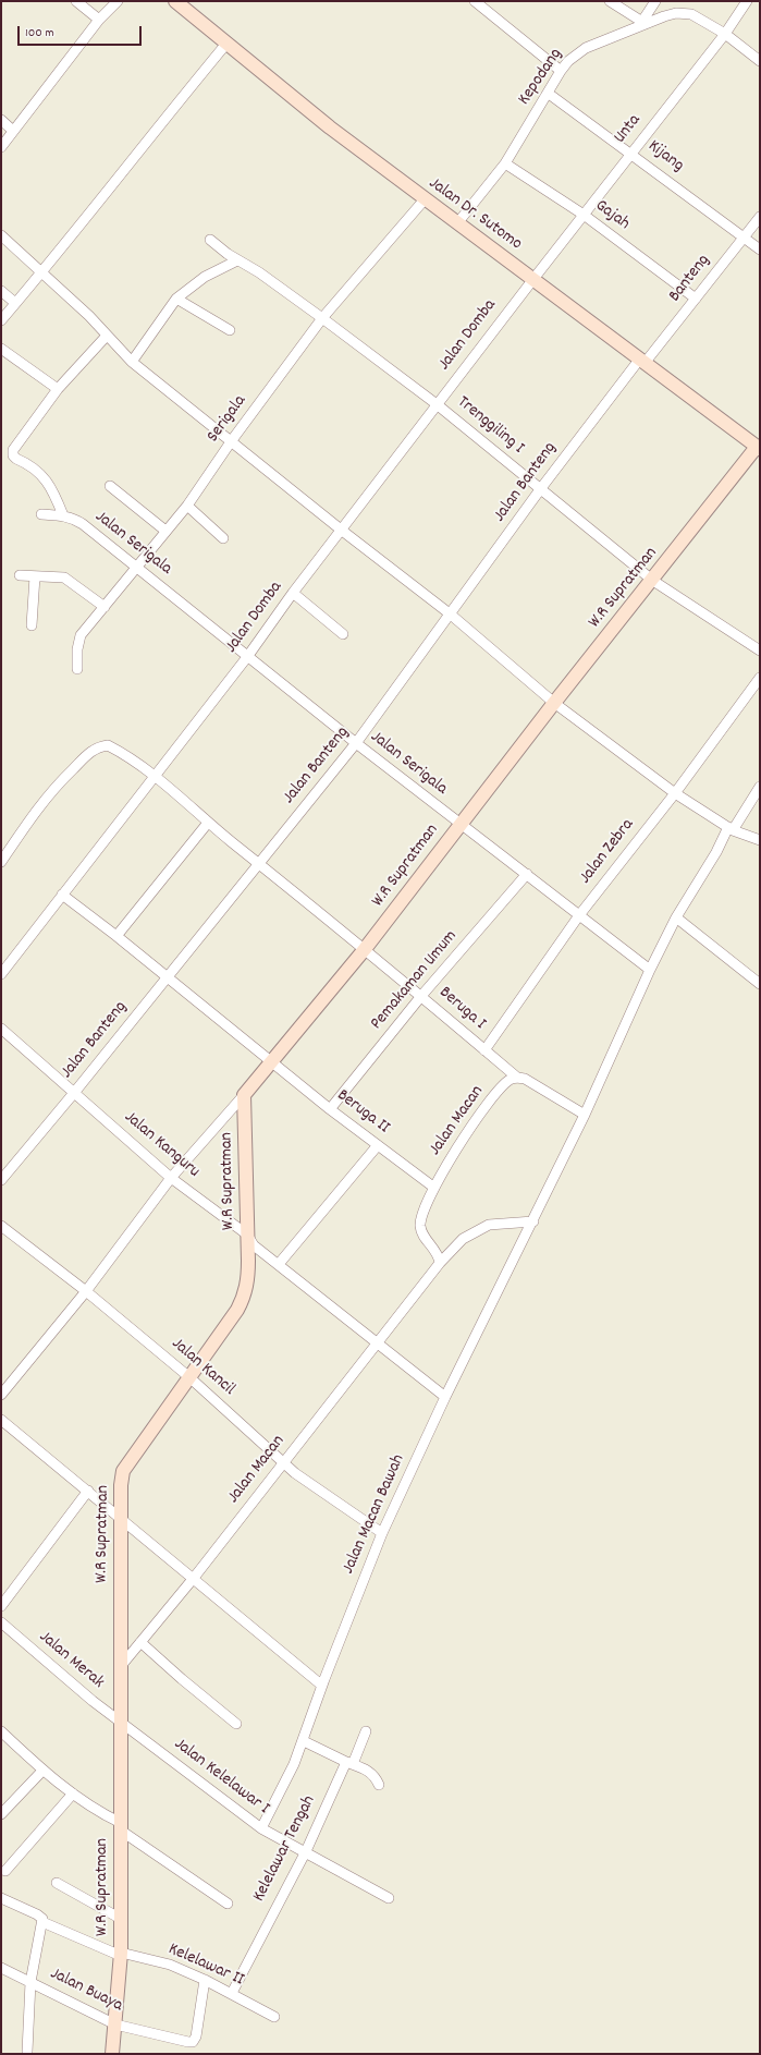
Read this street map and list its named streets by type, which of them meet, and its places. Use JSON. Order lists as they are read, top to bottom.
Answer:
{
  "streets": {
    "street": [
      "Kepodang",
      "Unta",
      "Kijang",
      "Jalan Dr. Sutomo",
      "Gajah",
      "Banteng",
      "Jalan Domba",
      "Serigala",
      "Trenggiling I",
      "Jalan Banteng",
      "Jalan Serigala",
      "W.R Supratman",
      "Jalan Zebra",
      "Pemakaman Umum",
      "Beruga I",
      "Beruga II",
      "Jalan Macan",
      "Jalan Kanguru",
      "Jalan Kancil",
      "Jalan Macan Bawah",
      "Jalan Merak",
      "Jalan Kelelawar I",
      "Kelelawar Tengah",
      "Kelelawar II",
      "Jalan Buaya"
    ]
  },
  "crossings": [
    ["Kepodang", "Unta"],
    ["Kepodang", "Kijang"],
    ["Kepodang", "Jalan Dr. Sutomo"],
    ["Kepodang", "Gajah"],
    ["Unta", "Kijang"],
    ["Unta", "Jalan Dr. Sutomo"],
    ["Unta", "Gajah"],
    ["Unta", "Jalan Domba"],
    ["Kijang", "Banteng"],
    ["Jalan Dr. Sutomo", "Banteng"],
    ["Jalan Dr. Sutomo", "Jalan Domba"],
    ["Jalan Dr. Sutomo", "Serigala"],
    ["Jalan Dr. Sutomo", "Jalan Banteng"],
    ["Jalan Dr. Sutomo", "W.R Supratman"],
    ["Gajah", "Banteng"],
    ["Banteng", "Jalan Banteng"],
    ["Jalan Domba", "Trenggiling I"],
    ["Jalan Domba", "Jalan Serigala"],
    ["Jalan Domba", "Beruga I"],
    ["Jalan Domba", "Beruga II"],
    ["Serigala", "Trenggiling I"],
    ["Serigala", "Jalan Serigala"],
    ["Trenggiling I", "Jalan Banteng"],
    ["Trenggiling I", "W.R Supratman"],
    ["Jalan Banteng", "Jalan Serigala"],
    ["Jalan Banteng", "Beruga I"],
    ["Jalan Banteng", "Beruga II"],
    ["Jalan Banteng", "Jalan Kanguru"],
    ["Jalan Serigala", "W.R Supratman"],
    ["Jalan Serigala", "Jalan Zebra"],
    ["Jalan Serigala", "Pemakaman Umum"],
    ["Jalan Serigala", "Jalan Macan Bawah"],
    ["W.R Supratman", "Beruga I"],
    ["W.R Supratman", "Beruga II"],
    ["W.R Supratman", "Jalan Macan"],
    ["W.R Supratman", "Jalan Kanguru"],
    ["W.R Supratman", "Jalan Kancil"],
    ["W.R Supratman", "Jalan Merak"],
    ["W.R Supratman", "Jalan Kelelawar I"],
    ["W.R Supratman", "Kelelawar II"],
    ["W.R Supratman", "Jalan Buaya"],
    ["Jalan Zebra", "Beruga I"],
    ["Pemakaman Umum", "Beruga I"],
    ["Pemakaman Umum", "Beruga II"],
    ["Beruga I", "Jalan Macan"],
    ["Beruga II", "Jalan Macan"],
    ["Jalan Macan", "Jalan Kanguru"],
    ["Jalan Macan", "Jalan Kancil"],
    ["Jalan Macan", "Jalan Macan Bawah"],
    ["Jalan Kanguru", "Jalan Macan Bawah"],
    ["Jalan Kancil", "Jalan Macan Bawah"],
    ["Jalan Macan Bawah", "Jalan Kelelawar I"],
    ["Jalan Merak", "Jalan Kelelawar I"],
    ["Jalan Kelelawar I", "Kelelawar Tengah"],
    ["Kelelawar Tengah", "Kelelawar II"],
    ["Kelelawar II", "Jalan Buaya"]
  ],
  "scale_bar": "100 m"
}
